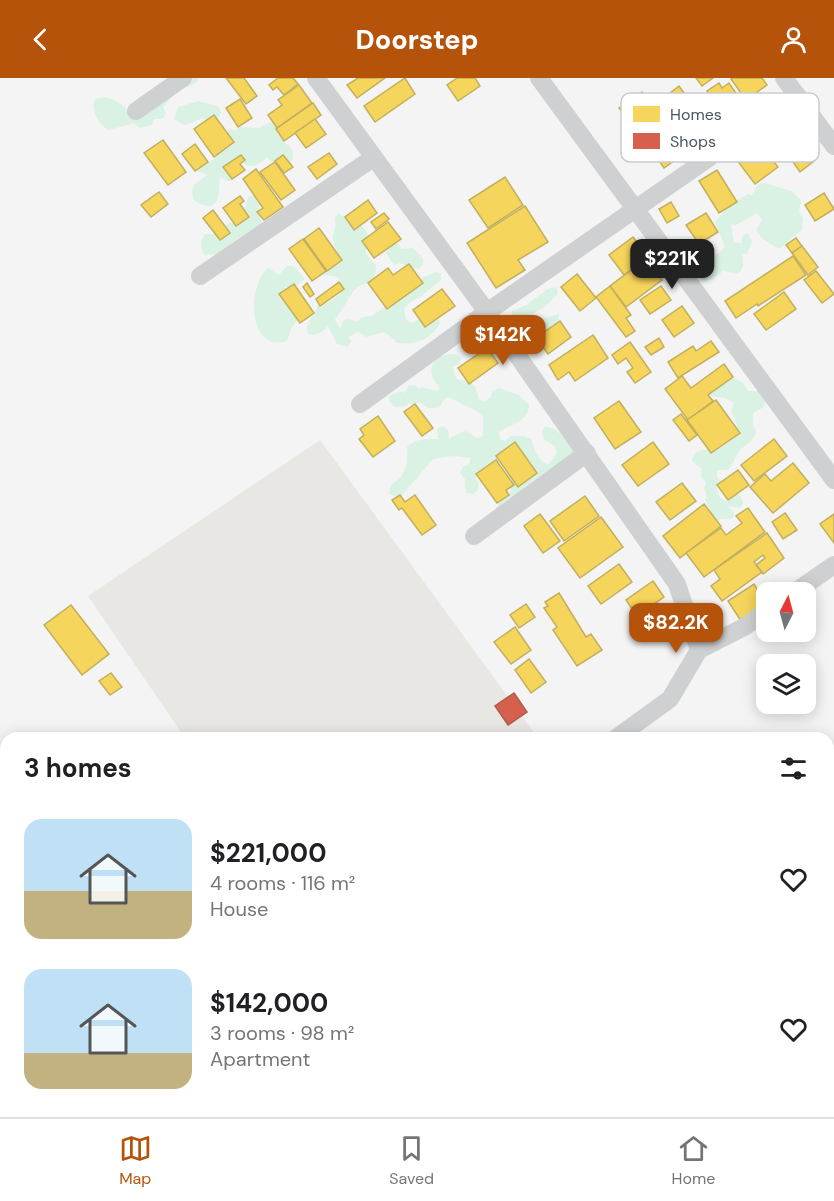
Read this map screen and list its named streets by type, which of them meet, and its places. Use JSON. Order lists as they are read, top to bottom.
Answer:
{
  "legend": ["Homes", "Shops"],
  "north": "top",
  "page": {
    "header": "Doorstep",
    "price": ["$221K", "$142K", "$82.2K"],
    "heading": "3 homes",
    "list": [
      {
        "name": "$221,000",
        "note": "4 rooms · 116 m² · House"
      },
      {
        "name": "$142,000",
        "note": "3 rooms · 98 m² · Apartment"
      }
    ],
    "tabs": ["Map", "Saved", "Home"]
  }
}
